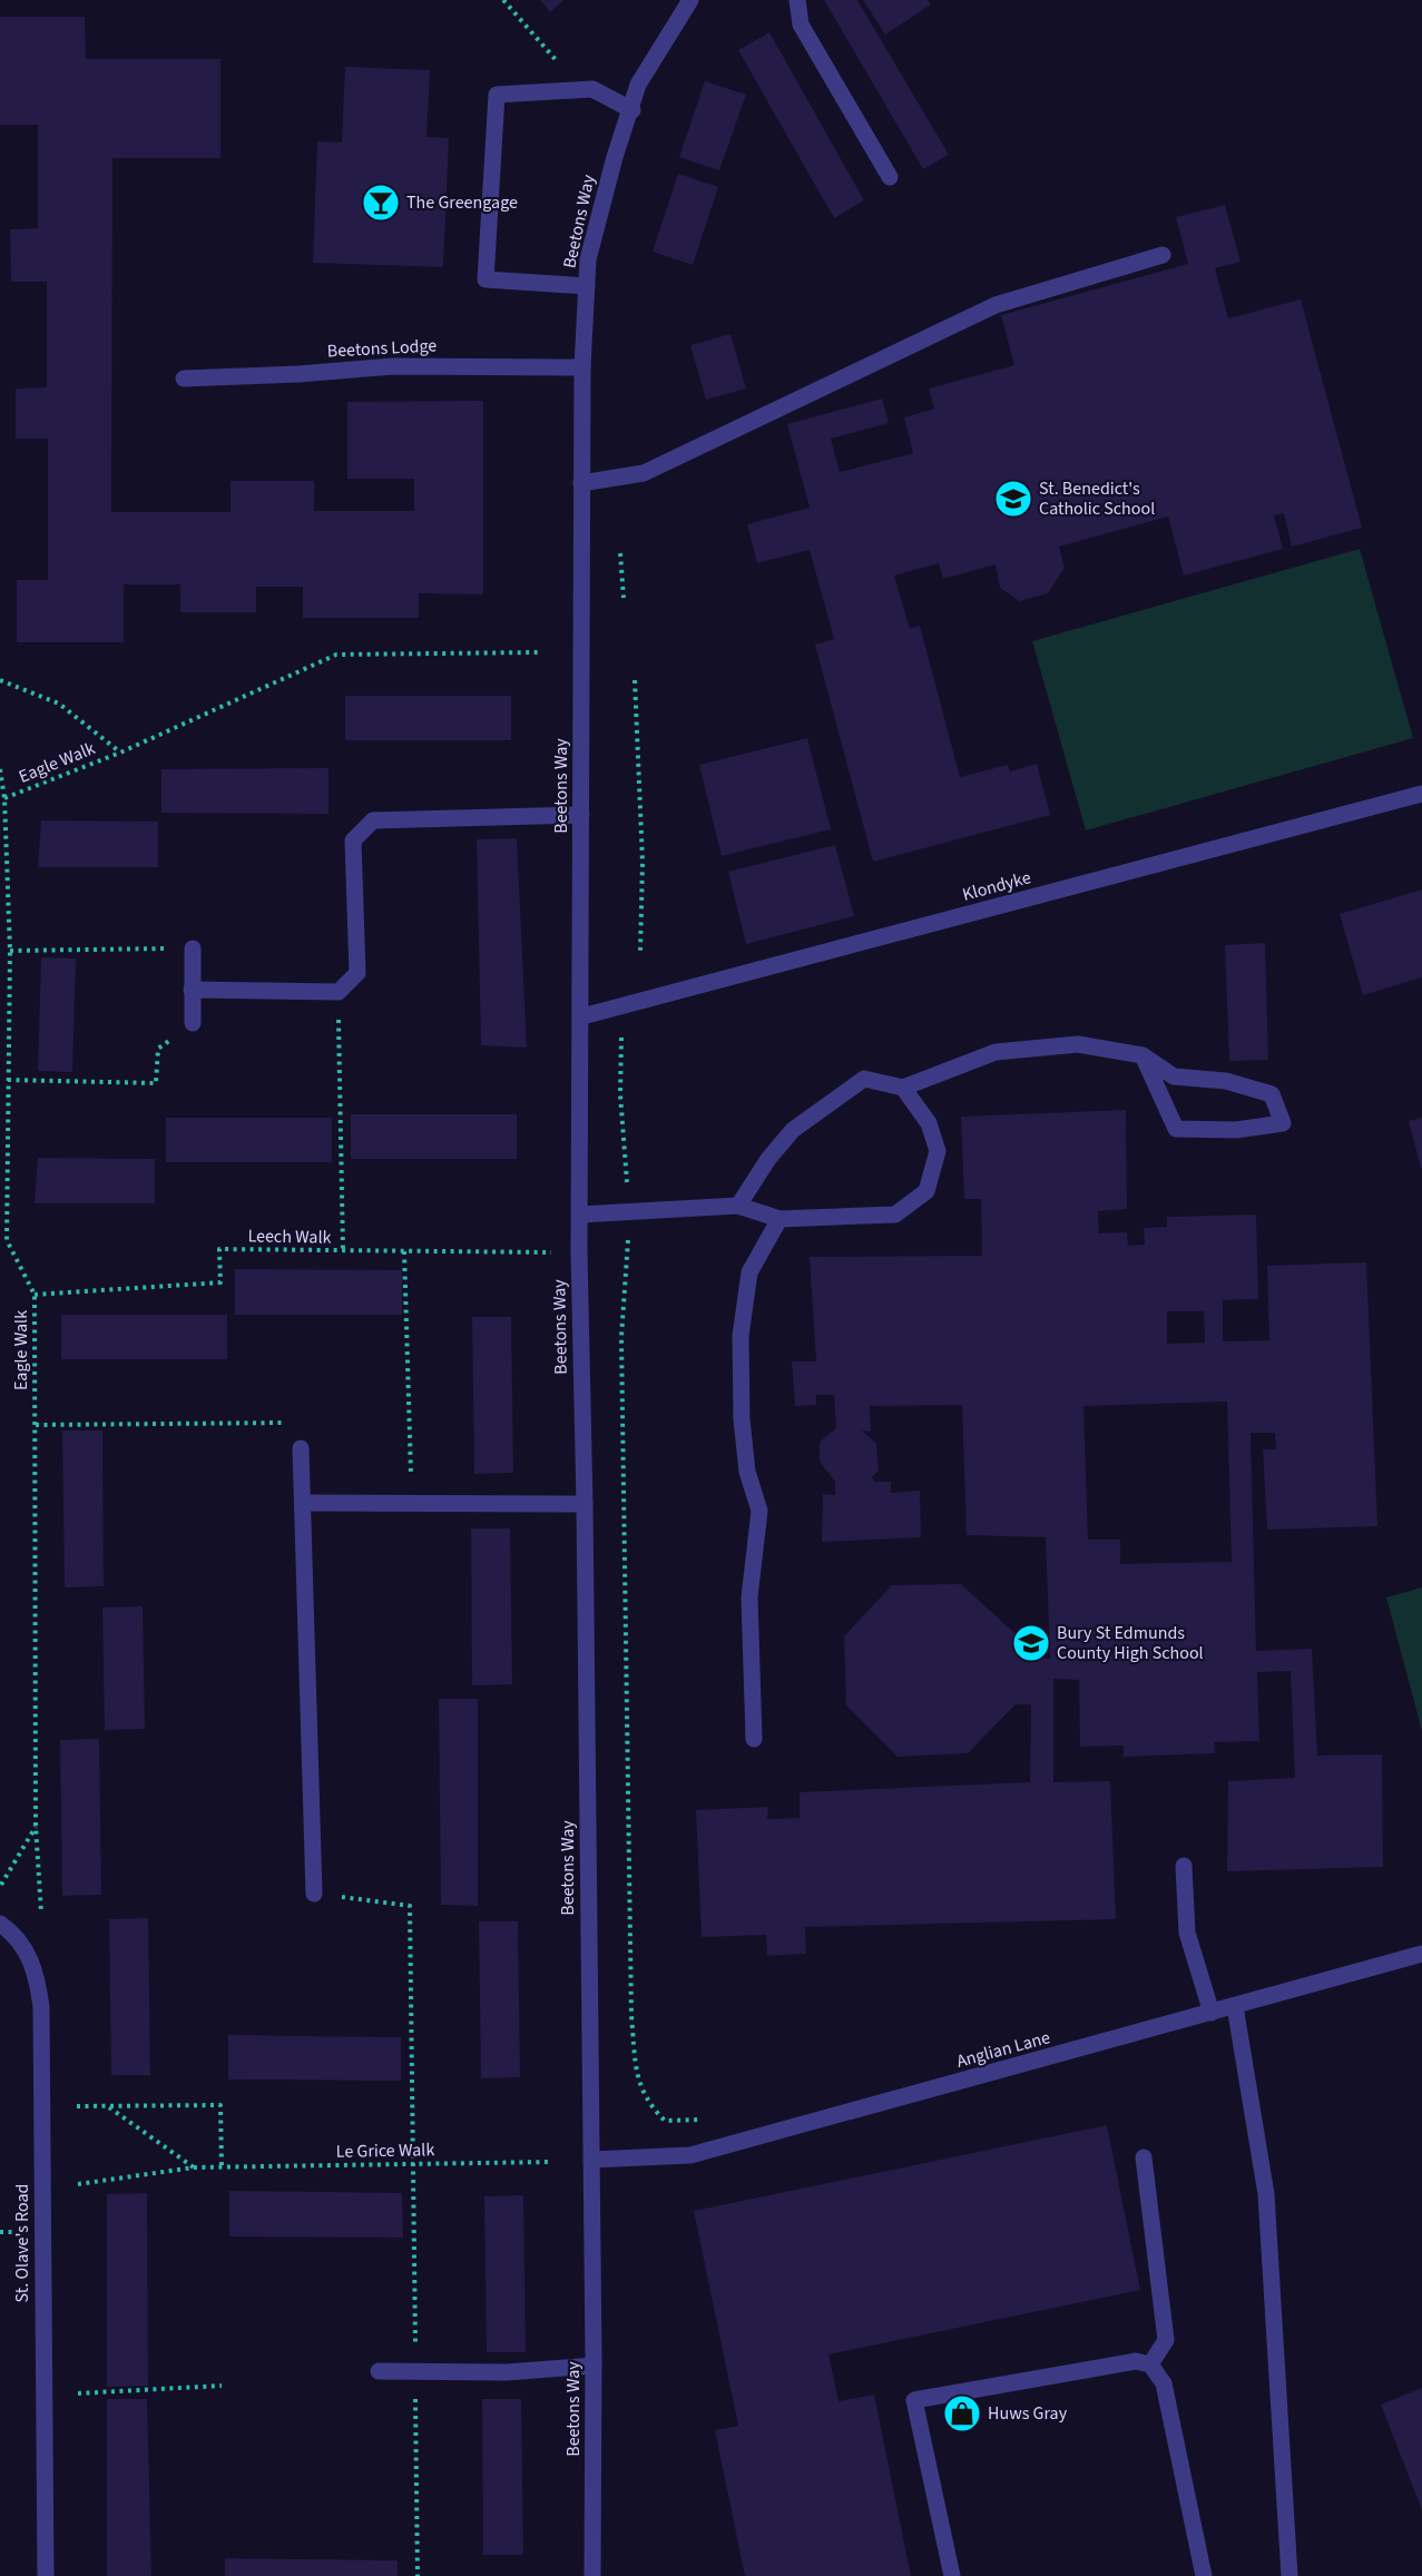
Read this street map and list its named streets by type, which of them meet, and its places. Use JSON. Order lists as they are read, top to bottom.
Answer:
{
  "streets": {
    "street": [
      "Beetons Way",
      "Beetons Lodge",
      "Klondyke",
      "Anglian Lane",
      "St. Olave's Road"
    ],
    "path": ["Eagle Walk", "Leech Walk", "Le Grice Walk"]
  },
  "crossings": [
    ["Beetons Way", "Beetons Lodge"],
    ["Beetons Way", "Klondyke"],
    ["Beetons Way", "Leech Walk"],
    ["Beetons Way", "Anglian Lane"],
    ["Eagle Walk", "Leech Walk"]
  ],
  "places": {
    "bar": ["The Greengage"],
    "school or university": ["St. Benedict's Catholic School", "Bury St Edmunds County High School"],
    "shop": ["Huws Gray"]
  }
}
